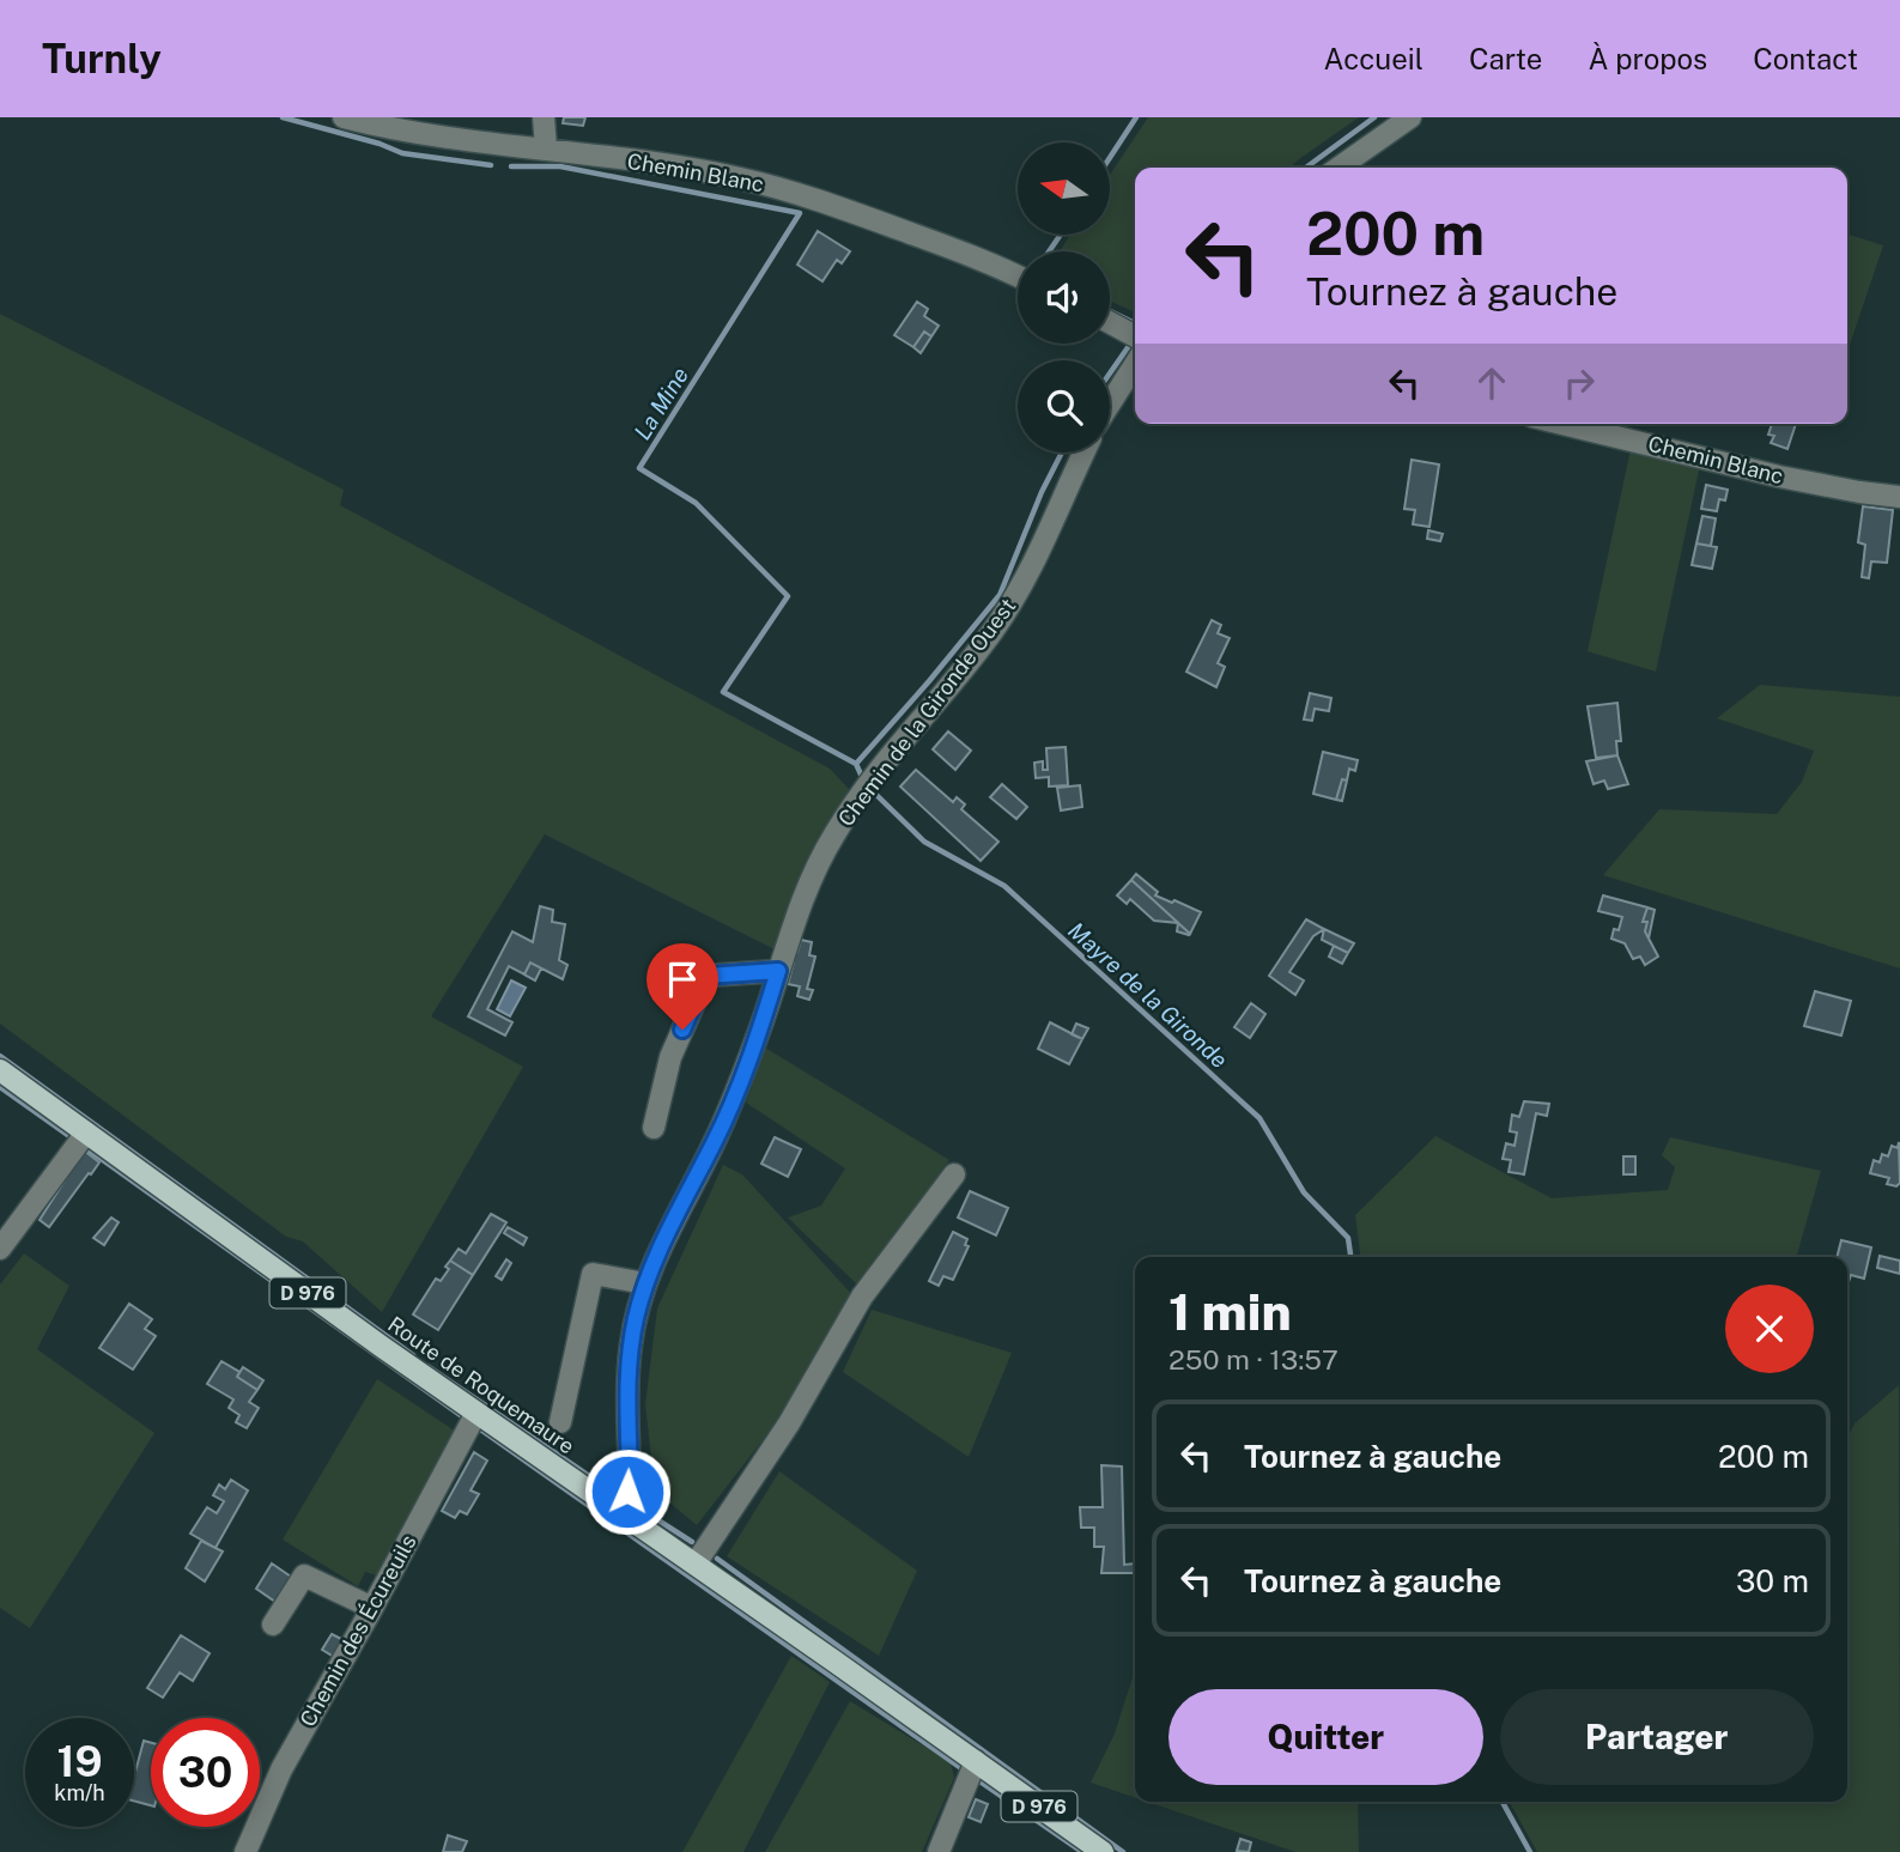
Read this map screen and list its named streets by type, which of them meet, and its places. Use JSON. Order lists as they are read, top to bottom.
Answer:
{
  "streets": {
    "main road": ["D 976", "Route de Roquemaure"],
    "street": ["Chemin Blanc", "Chemin de la Gironde Ouest", "Chemin des Écureuils"]
  },
  "crossings": [
    ["Chemin de la Gironde Ouest", "Route de Roquemaure"],
    ["Route de Roquemaure", "Chemin des Écureuils"]
  ],
  "water": ["La Mine", "Mayre de la Gironde"],
  "north": "left",
  "page": {
    "header": "Turnly",
    "nav": [
      "Accueil",
      "Carte",
      "À propos",
      "Contact"
    ],
    "turn": ["200 m", "Tournez à gauche"],
    "heading": ["1 min", "250 m · 13:57"],
    "list": [
      {
        "name": "Tournez à gauche",
        "value": "200 m"
      },
      {
        "name": "Tournez à gauche",
        "value": "30 m"
      }
    ],
    "buttons": ["Quitter", "Partager"],
    "speed": "19 km/h",
    "limit": "30"
  }
}
